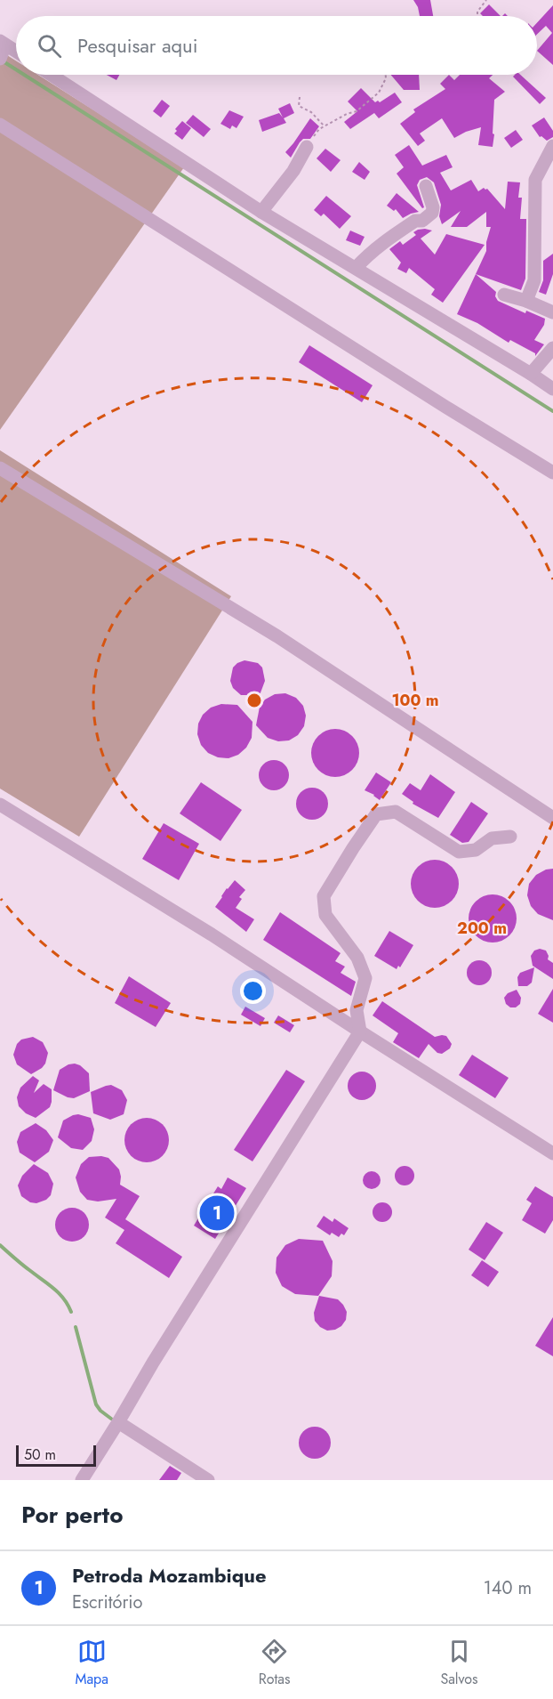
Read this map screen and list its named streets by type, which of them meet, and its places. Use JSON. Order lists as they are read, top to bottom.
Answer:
{
  "scale_bar": "50 m",
  "page": {
    "search": "Pesquisar aqui",
    "pins": "1",
    "scale": "50 m",
    "heading": "Por perto",
    "list": [
      {
        "mark": "1",
        "name": "Petroda Mozambique",
        "note": "Escritório",
        "value": "140 m"
      }
    ],
    "nav": ["Mapa", "Rotas", "Salvos"]
  },
  "rings": ["100 m", "200 m"]
}
